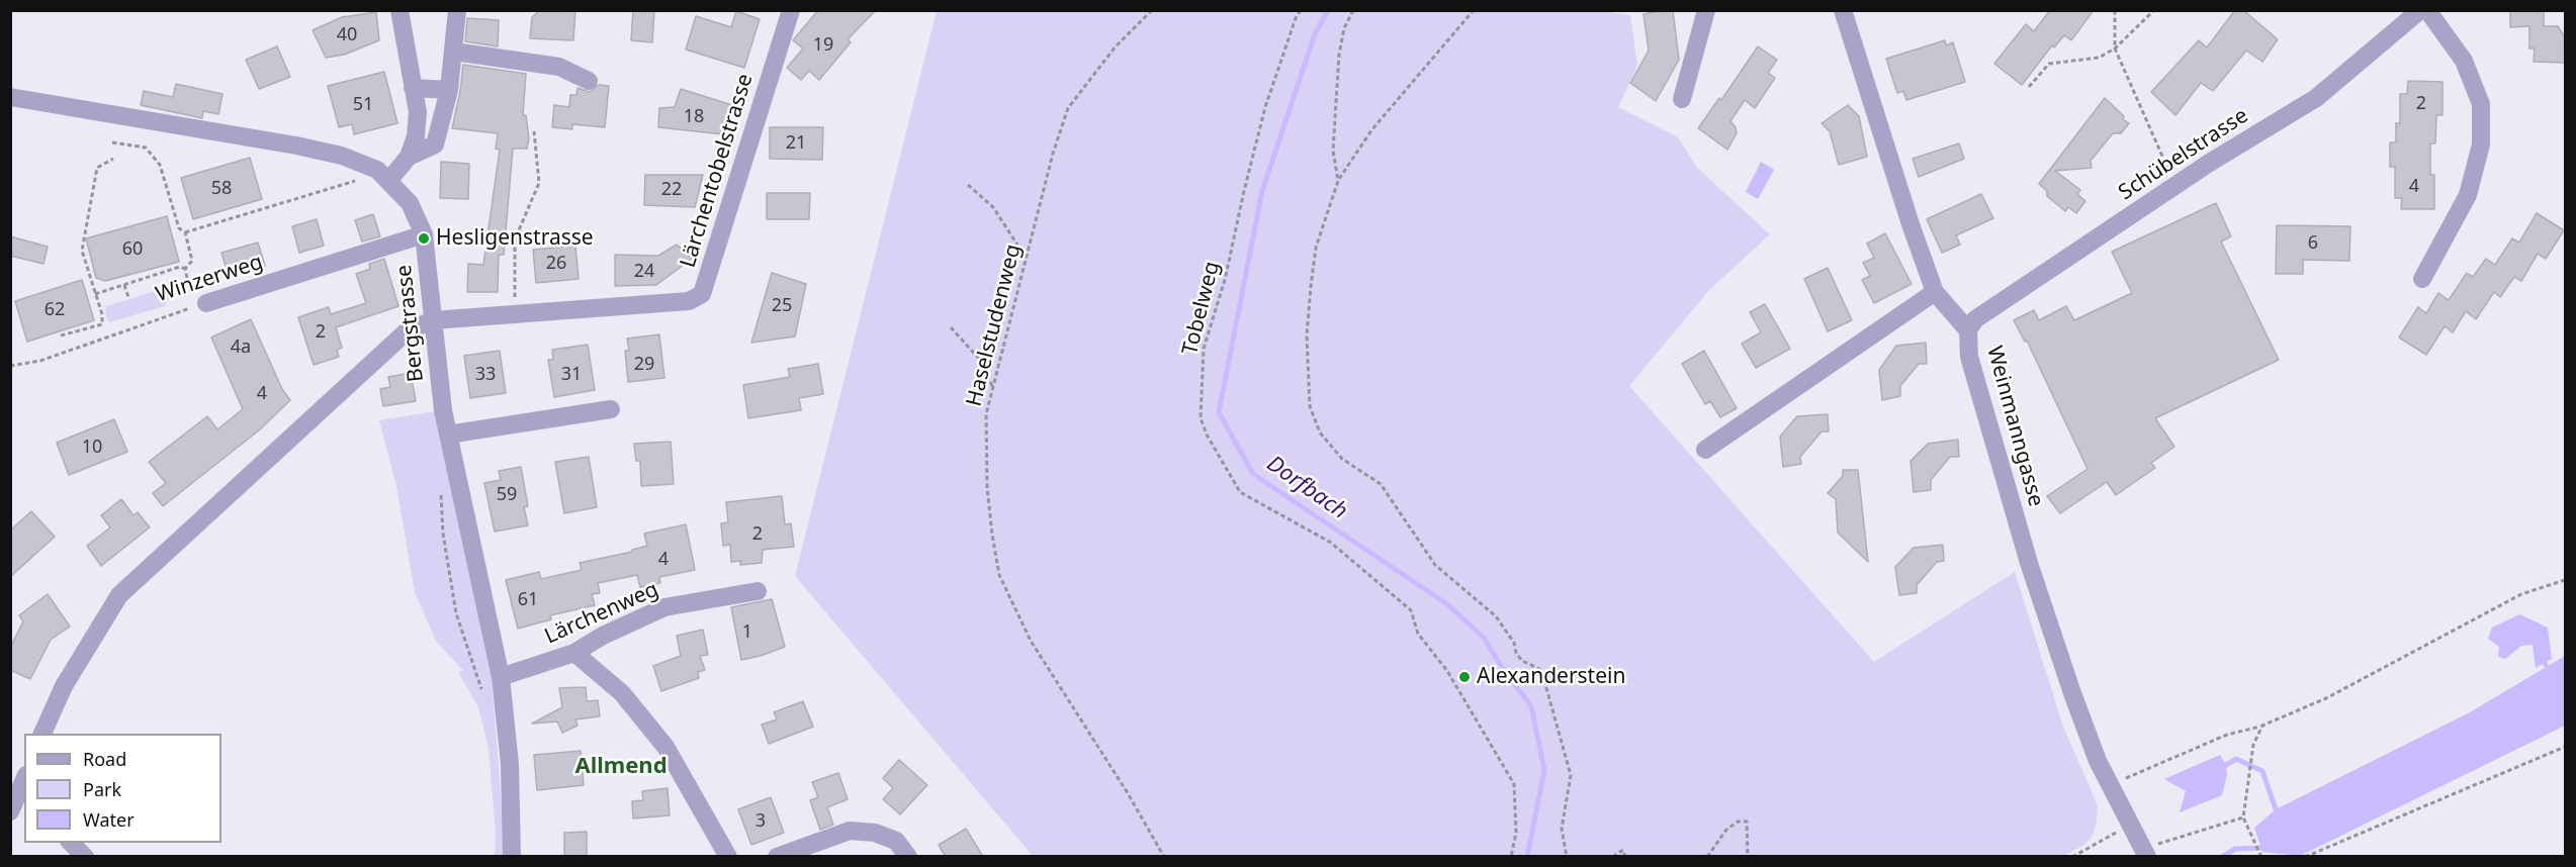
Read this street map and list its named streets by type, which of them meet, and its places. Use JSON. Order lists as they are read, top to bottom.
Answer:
{
  "streets": {
    "street": [
      "Schübelstrasse",
      "Lärchentobelstrasse",
      "Winzerweg",
      "Bergstrasse",
      "Weinmanngasse",
      "Lärchenweg"
    ],
    "path": ["Tobelweg", "Haselstudenweg"]
  },
  "crossings": [
    ["Schübelstrasse", "Weinmanngasse"],
    ["Lärchentobelstrasse", "Bergstrasse"],
    ["Winzerweg", "Bergstrasse"],
    ["Bergstrasse", "Lärchenweg"]
  ],
  "districts": ["Allmend"],
  "water": ["Dorfbach"],
  "places": ["Hesligenstrasse", "Alexanderstein"],
  "house_numbers": [
    "40",
    "19",
    "2",
    "51",
    "18",
    "21",
    "4",
    "58",
    "22",
    "6",
    "60",
    "26",
    "24",
    "25",
    "62",
    "2",
    "4a",
    "29",
    "33",
    "31",
    "4",
    "10",
    "59",
    "2",
    "4",
    "61",
    "1",
    "3"
  ],
  "legend": ["Road", "Park", "Water"]
}
